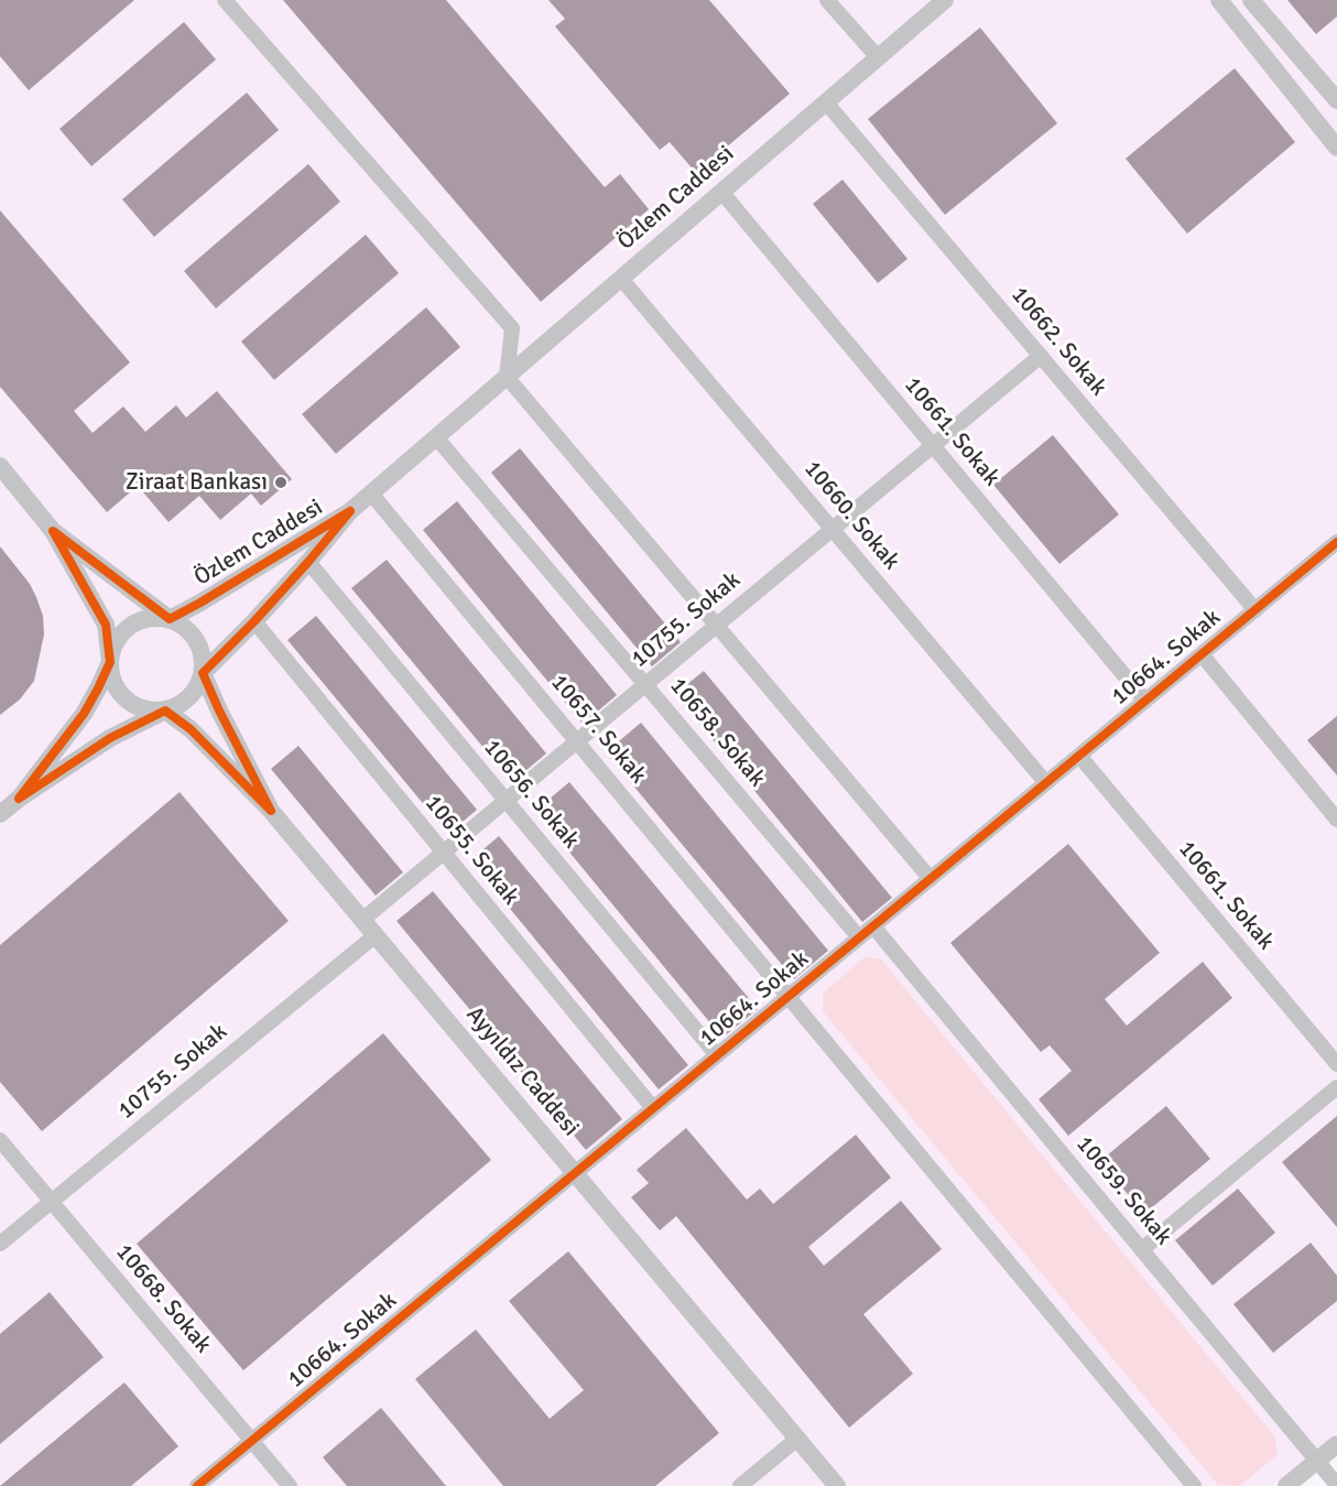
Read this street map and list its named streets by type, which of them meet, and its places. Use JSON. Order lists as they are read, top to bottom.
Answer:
{
  "streets": {
    "street": [
      "Özlem Caddesi",
      "10662. Sokak",
      "10661. Sokak",
      "10660. Sokak",
      "10755. Sokak",
      "10664. Sokak",
      "10657. Sokak",
      "10658. Sokak",
      "10656. Sokak",
      "10655. Sokak",
      "Ayyıldız Caddesi",
      "10659. Sokak",
      "10668. Sokak"
    ]
  },
  "crossings": [
    ["Özlem Caddesi", "10662. Sokak"],
    ["Özlem Caddesi", "10661. Sokak"],
    ["Özlem Caddesi", "10660. Sokak"],
    ["Özlem Caddesi", "10657. Sokak"],
    ["Özlem Caddesi", "10658. Sokak"],
    ["Özlem Caddesi", "10656. Sokak"],
    ["Özlem Caddesi", "10655. Sokak"],
    ["Özlem Caddesi", "Ayyıldız Caddesi"],
    ["10662. Sokak", "10755. Sokak"],
    ["10662. Sokak", "10664. Sokak"],
    ["10661. Sokak", "10755. Sokak"],
    ["10661. Sokak", "10664. Sokak"],
    ["10660. Sokak", "10755. Sokak"],
    ["10660. Sokak", "10664. Sokak"],
    ["10755. Sokak", "10657. Sokak"],
    ["10755. Sokak", "10658. Sokak"],
    ["10755. Sokak", "10656. Sokak"],
    ["10755. Sokak", "10655. Sokak"],
    ["10755. Sokak", "Ayyıldız Caddesi"],
    ["10755. Sokak", "10668. Sokak"],
    ["10664. Sokak", "10657. Sokak"],
    ["10664. Sokak", "10658. Sokak"],
    ["10664. Sokak", "10656. Sokak"],
    ["10664. Sokak", "10655. Sokak"],
    ["10664. Sokak", "Ayyıldız Caddesi"],
    ["10664. Sokak", "10659. Sokak"],
    ["10664. Sokak", "10668. Sokak"]
  ],
  "places": ["Ziraat Bankası"]
}
